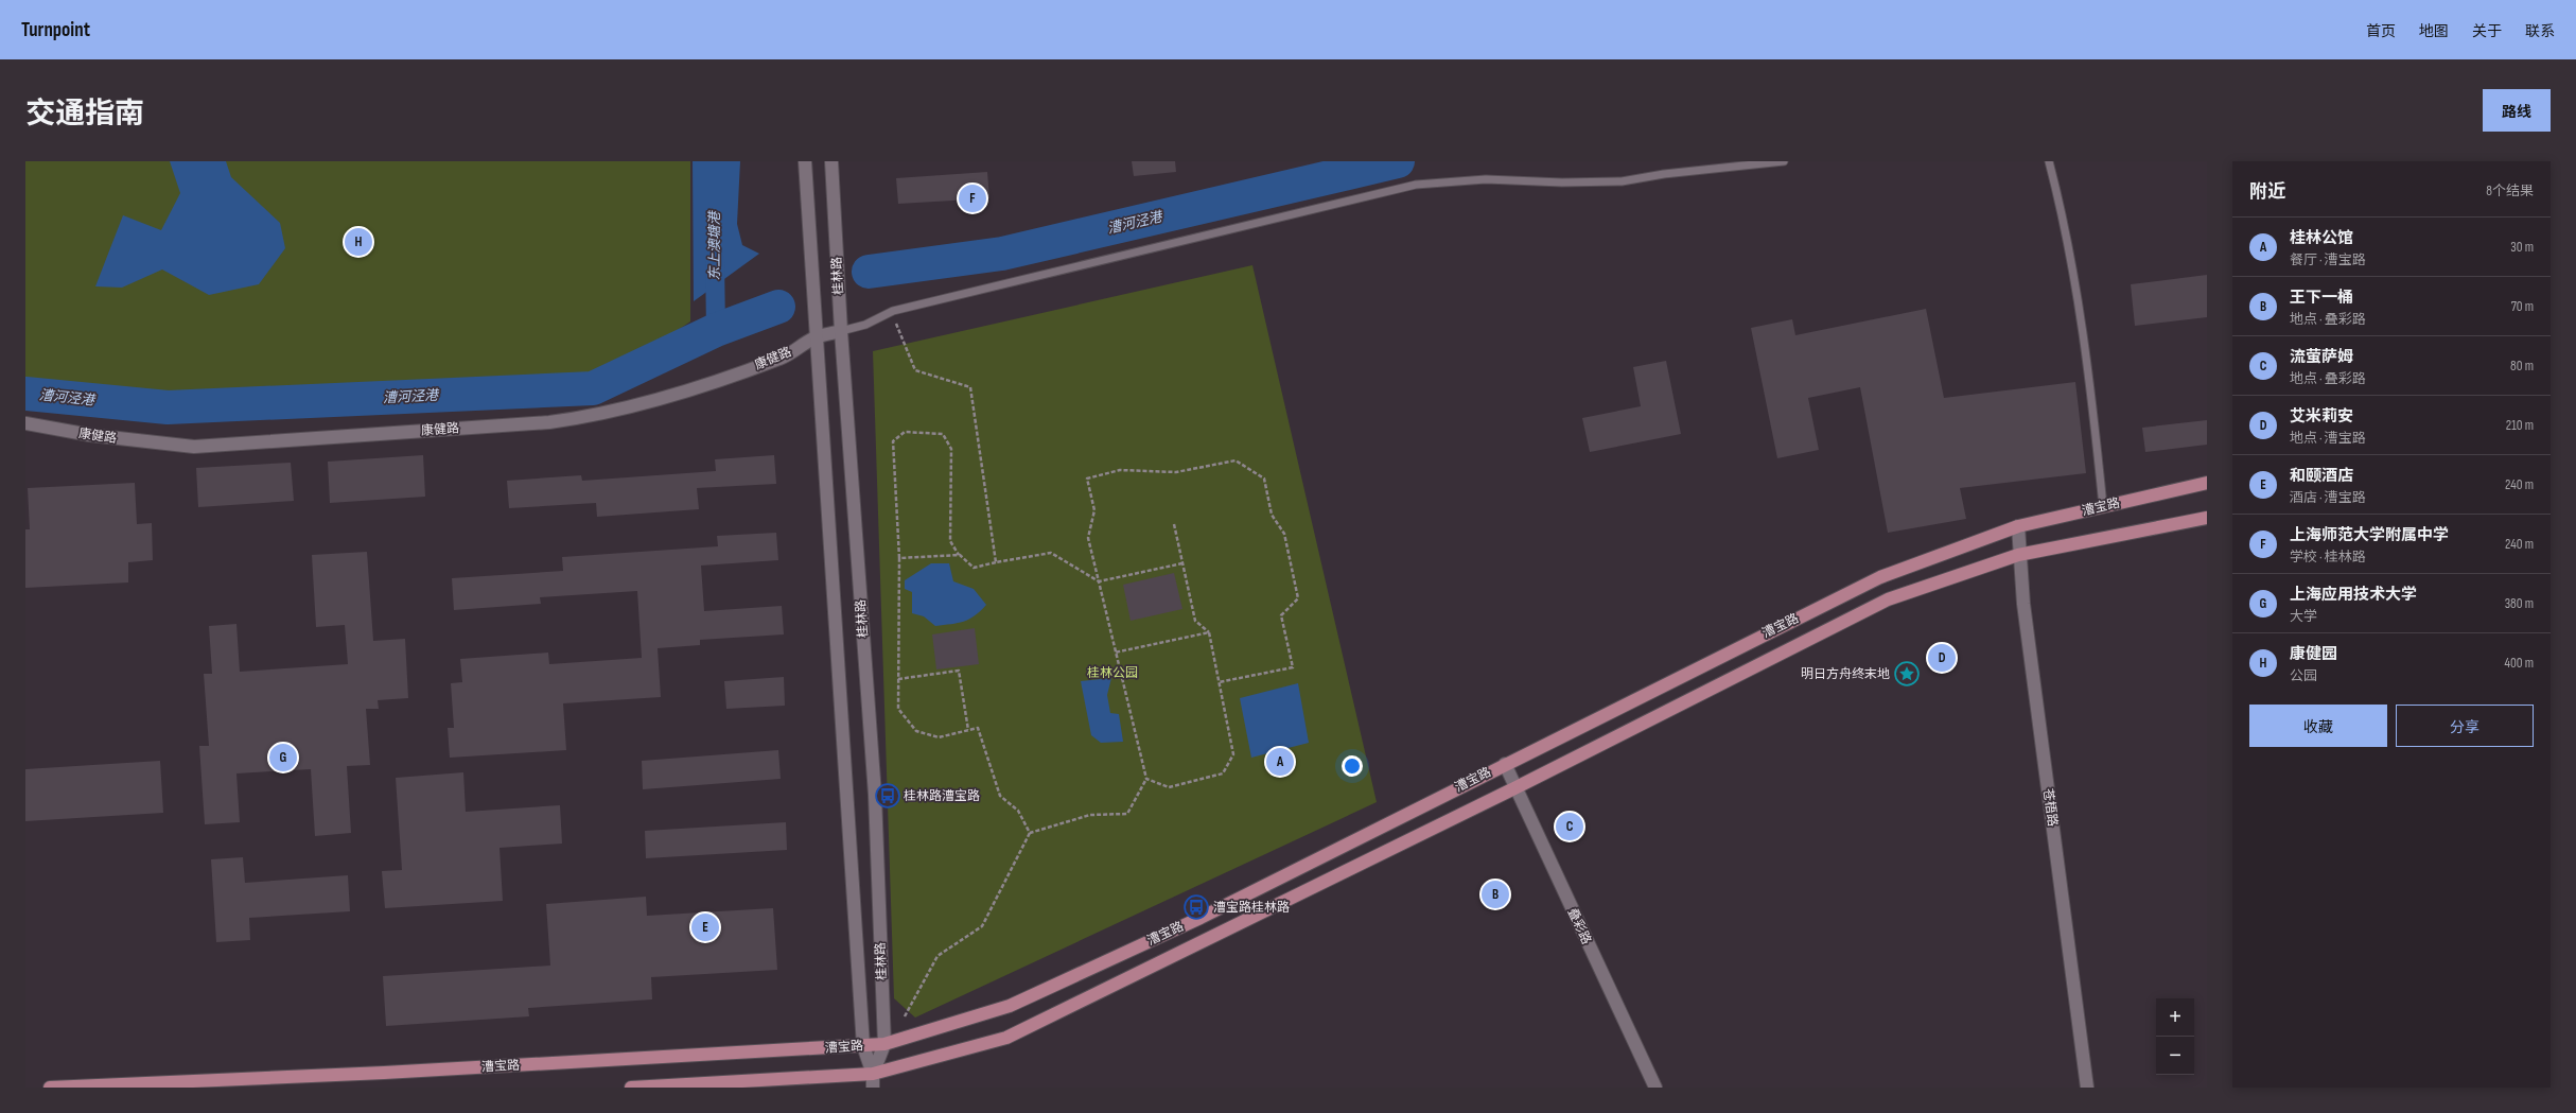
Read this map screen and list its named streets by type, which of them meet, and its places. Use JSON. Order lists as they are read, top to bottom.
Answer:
{
  "streets": {
    "main road": [
      "桂林路",
      "康健路",
      "漕宝路",
      "苍梧路",
      "叠彩路"
    ]
  },
  "crossings": [
    ["桂林路", "康健路"],
    ["桂林路", "漕宝路"],
    ["漕宝路", "苍梧路"],
    ["漕宝路", "叠彩路"]
  ],
  "water": ["漕河泾港", "东上澳塘港"],
  "parks": ["桂林公园"],
  "places": {
    "place": ["明日方舟终末地"],
    "bus stop": ["桂林路漕宝路", "漕宝路桂林路"]
  },
  "page": {
    "header": "Turnpoint",
    "nav": [
      "首页",
      "地图",
      "关于",
      "联系"
    ],
    "title": "交通指南",
    "buttons": [
      "路线",
      ["收藏", "分享"]
    ],
    "heading": ["附近", "8个结果"],
    "pins": [
      "F",
      "H",
      "D",
      "G",
      "A",
      "C",
      "B",
      "E"
    ],
    "list": [
      {
        "mark": "A",
        "name": "桂林公馆",
        "note": "餐厅 · 漕宝路",
        "value": "30 m"
      },
      {
        "mark": "B",
        "name": "王下一桶",
        "note": "地点 · 叠彩路",
        "value": "70 m"
      },
      {
        "mark": "C",
        "name": "流萤萨姆",
        "note": "地点 · 叠彩路",
        "value": "80 m"
      },
      {
        "mark": "D",
        "name": "艾米莉安",
        "note": "地点 · 漕宝路",
        "value": "210 m"
      },
      {
        "mark": "E",
        "name": "和颐酒店",
        "note": "酒店 · 漕宝路",
        "value": "240 m"
      },
      {
        "mark": "F",
        "name": "上海师范大学附属中学",
        "note": "学校 · 桂林路",
        "value": "240 m"
      },
      {
        "mark": "G",
        "name": "上海应用技术大学",
        "note": "大学",
        "value": "380 m"
      },
      {
        "mark": "H",
        "name": "康健园",
        "note": "公园",
        "value": "400 m"
      }
    ],
    "map_buttons": ["+", "−"]
  }
}
